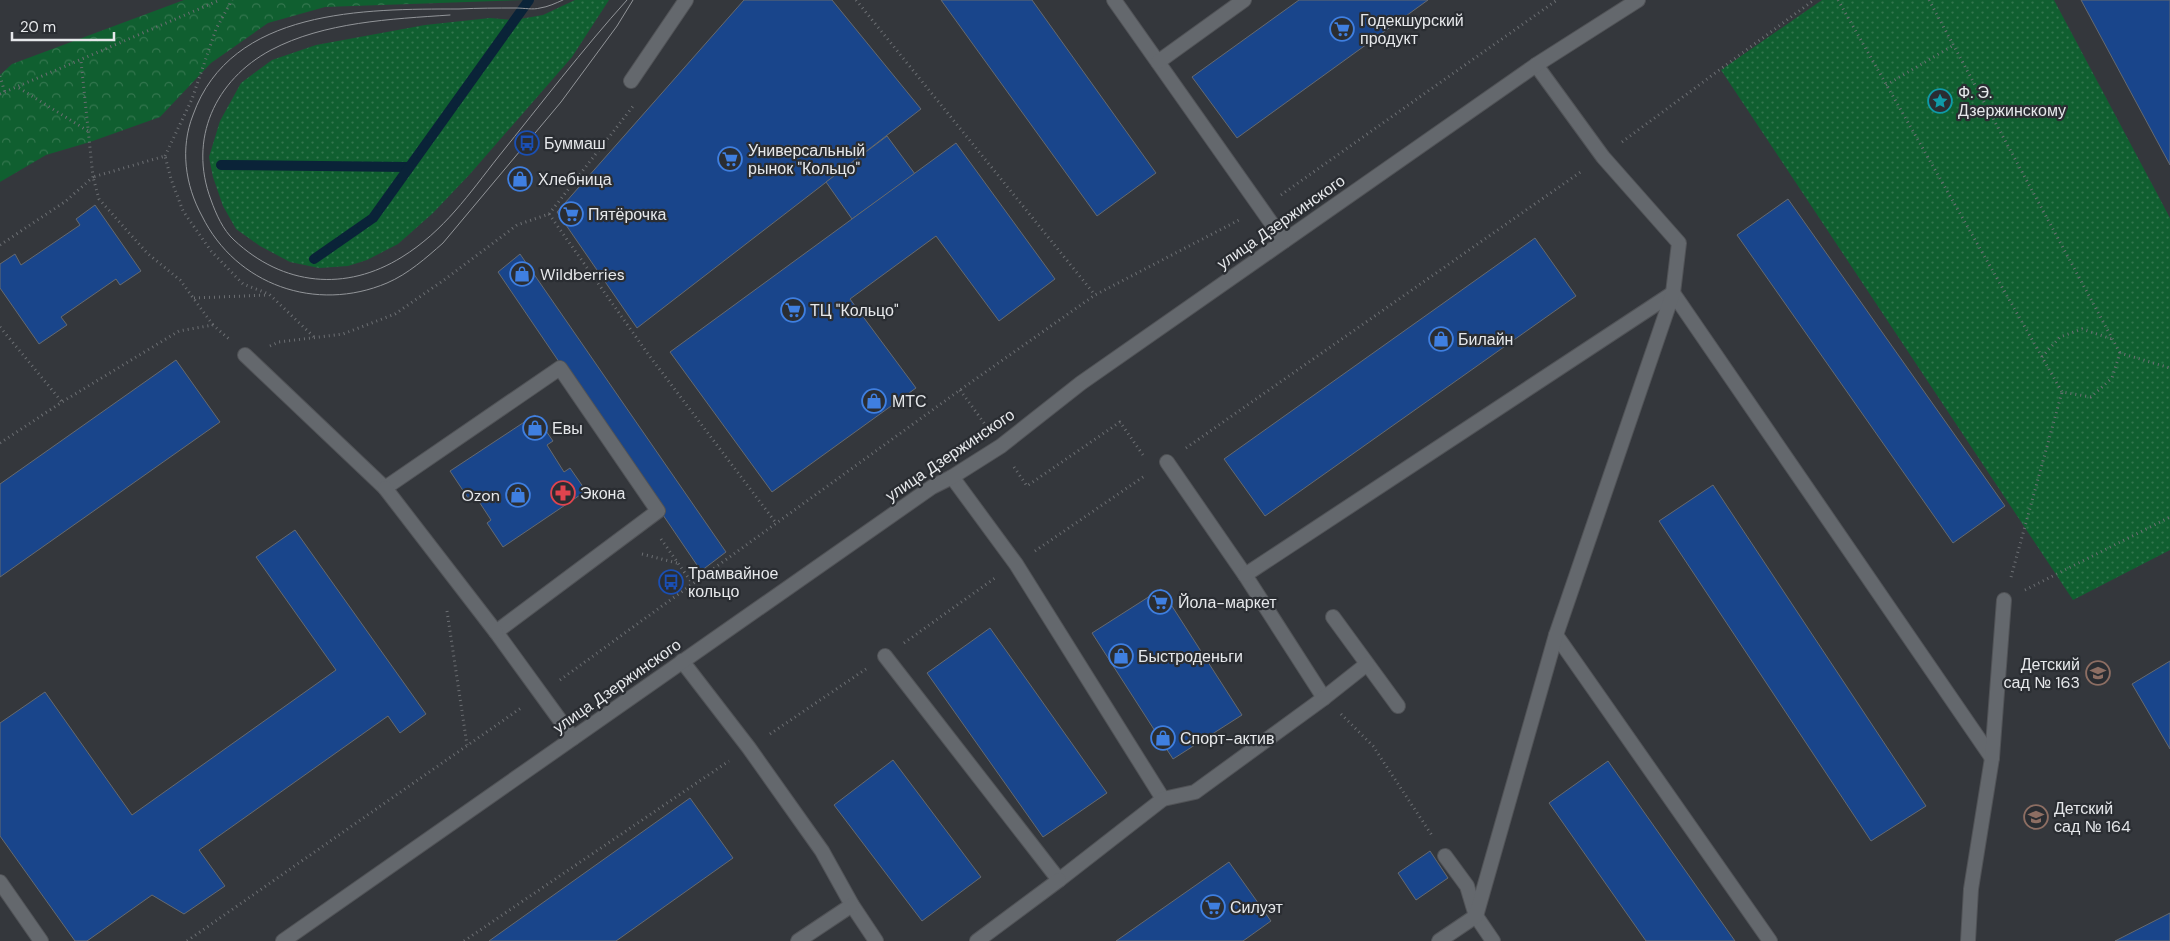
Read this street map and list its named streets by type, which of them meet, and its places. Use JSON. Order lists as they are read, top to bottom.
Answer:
{
  "streets": {
    "street": ["улица Дзержинского"]
  },
  "places": {
    "supermarket": [
      "Годекшурский продукт",
      "Универсальный рынок \"Кольцо\"",
      "Пятёрочка",
      "ТЦ \"Кольцо\"",
      "Йола-маркет",
      "Силуэт"
    ],
    "place": ["Ф. Э. Дзержинскому"],
    "bus stop": ["Буммаш", "Трамвайное кольцо"],
    "shop": [
      "Хлебница",
      "Wildberries",
      "Билайн",
      "МТС",
      "Евы",
      "Ozon",
      "Быстроденьги",
      "Спорт-актив"
    ],
    "pharmacy": ["Экона"],
    "school or university": ["Детский сад № 163", "Детский сад № 164"]
  },
  "scale_bar": "20 m"
}
